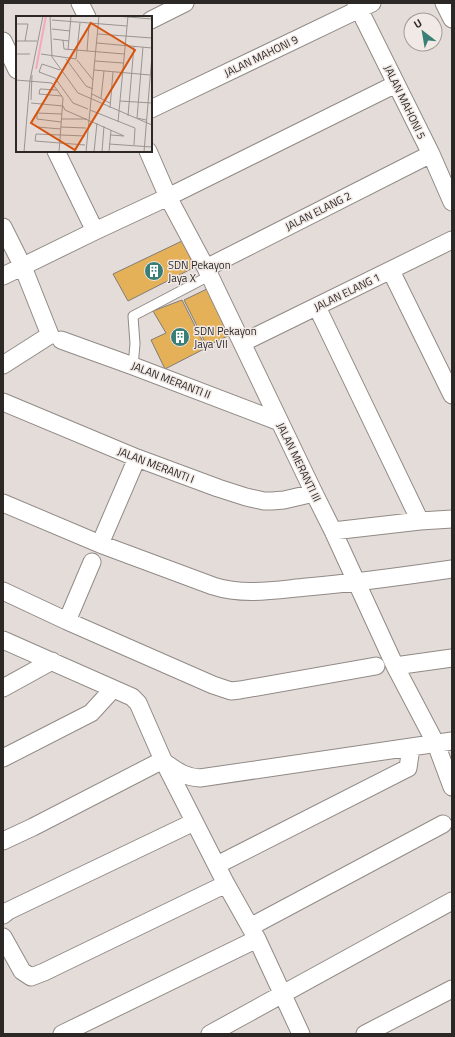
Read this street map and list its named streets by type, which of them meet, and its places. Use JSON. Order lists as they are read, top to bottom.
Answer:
{
  "streets": {
    "street": [
      "JALAN MAHONI 9",
      "JALAN MAHONI 5",
      "JALAN ELANG 2",
      "JALAN ELANG 1",
      "JALAN MERANTI II",
      "JALAN MERANTI III",
      "JALAN MERANTI I"
    ]
  },
  "crossings": [
    ["JALAN MAHONI 9", "JALAN MAHONI 5"],
    ["JALAN MAHONI 5", "JALAN ELANG 2"],
    ["JALAN ELANG 2", "JALAN MERANTI III"],
    ["JALAN ELANG 1", "JALAN MERANTI III"],
    ["JALAN MERANTI II", "JALAN MERANTI III"],
    ["JALAN MERANTI III", "JALAN MERANTI I"]
  ],
  "places": {
    "building": ["SDN Pekayon Jaya X", "SDN Pekayon Jaya VII"]
  },
  "north": "top left"
}
